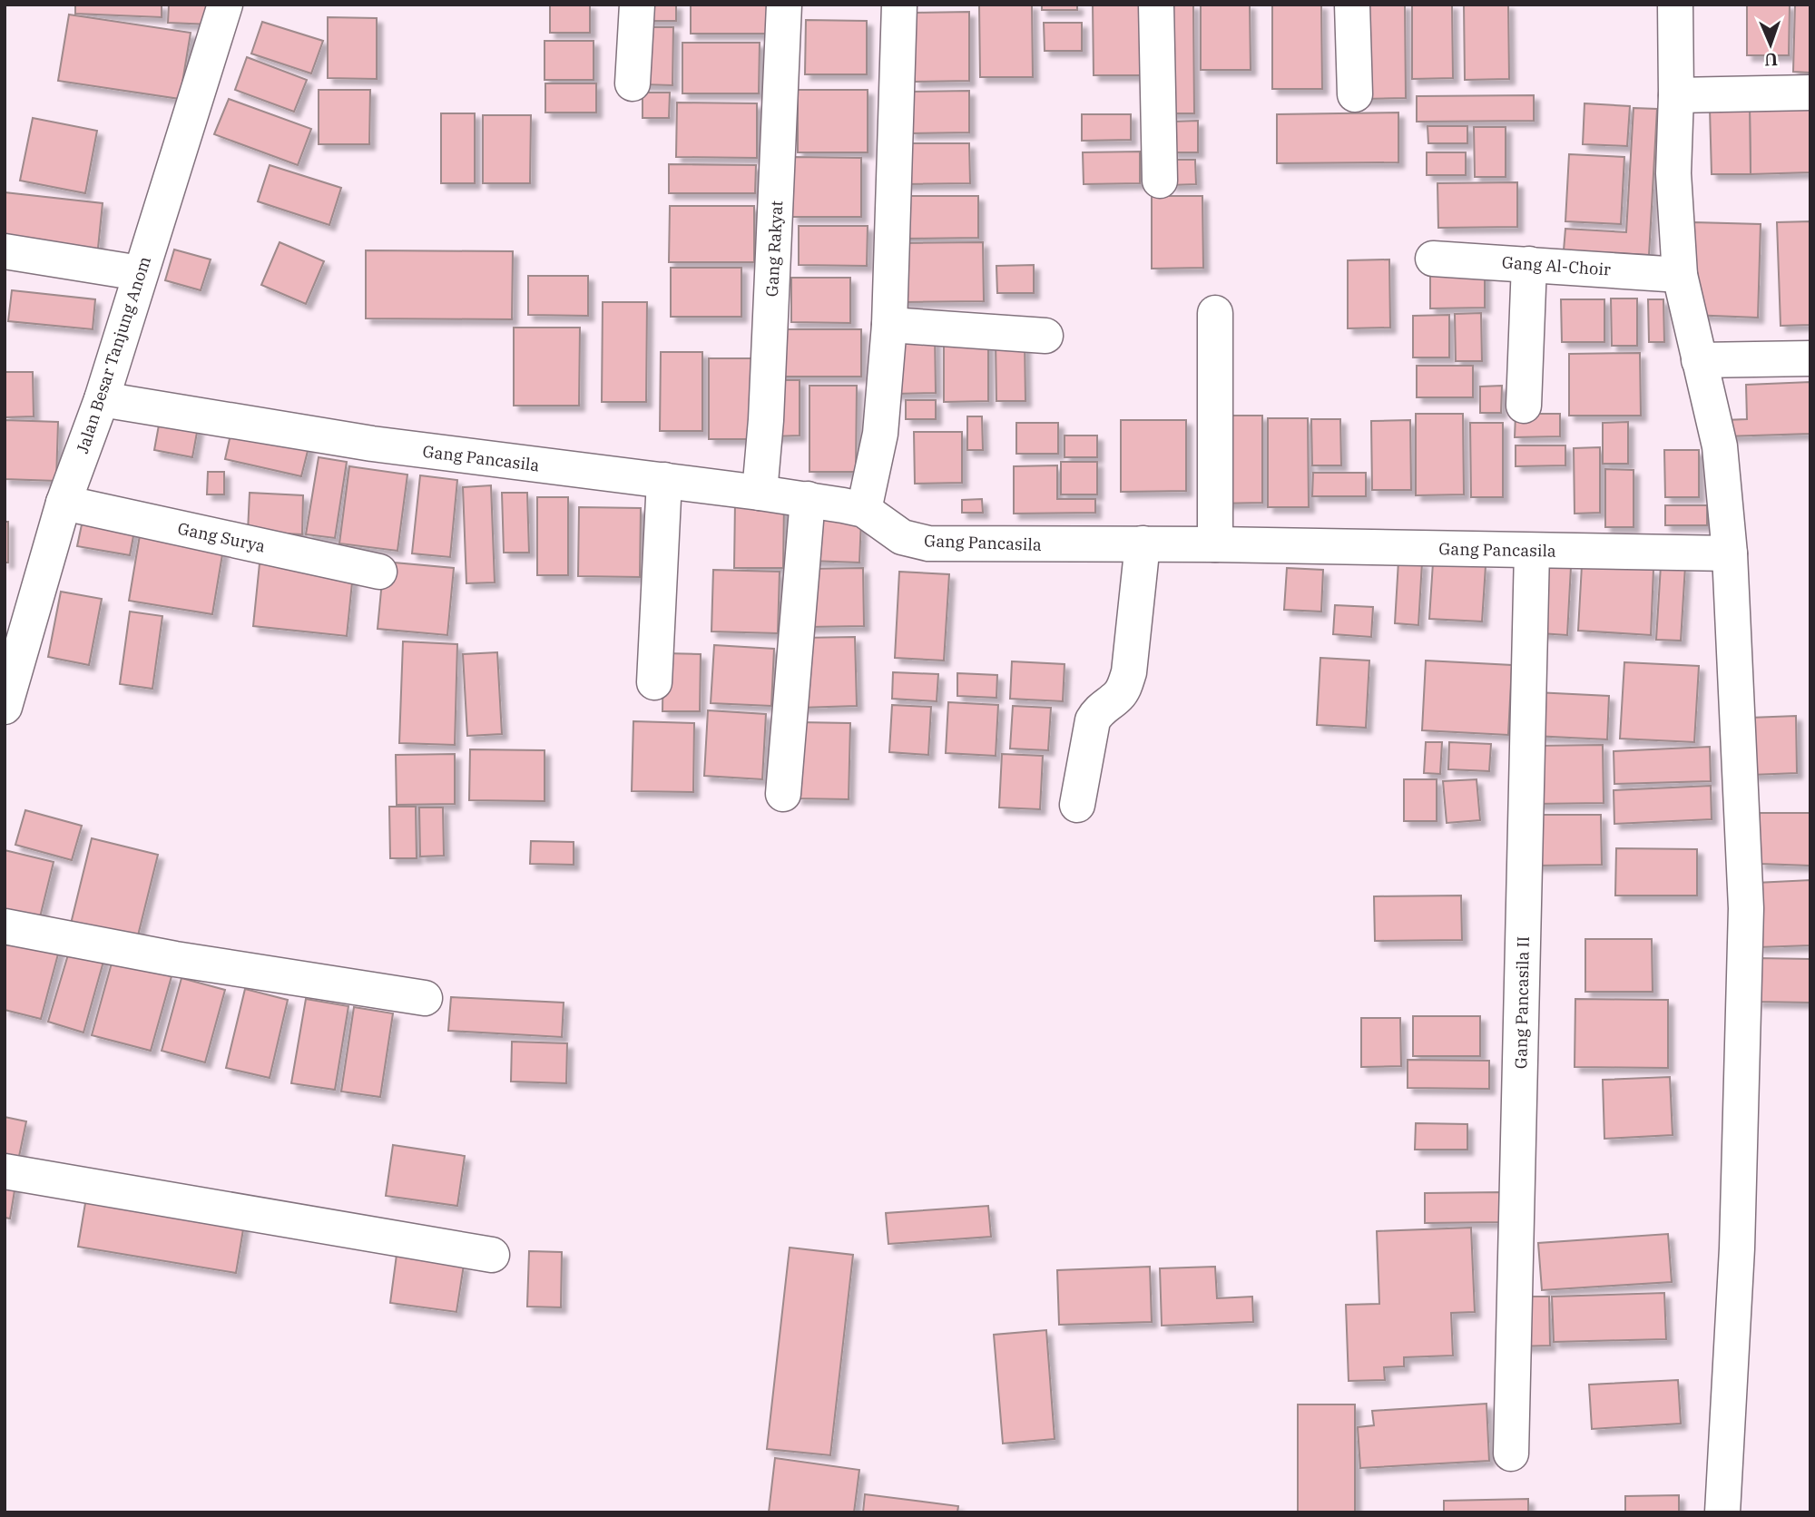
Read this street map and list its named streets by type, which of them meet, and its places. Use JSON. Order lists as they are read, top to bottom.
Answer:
{
  "streets": {
    "street": [
      "Gang Rakyat",
      "Gang Al-Choir",
      "Jalan Besar Tanjung Anom",
      "Gang Pancasila",
      "Gang Surya",
      "Gang Pancasila II"
    ]
  },
  "crossings": [
    ["Gang Rakyat", "Gang Pancasila"],
    ["Jalan Besar Tanjung Anom", "Gang Pancasila"],
    ["Jalan Besar Tanjung Anom", "Gang Surya"],
    ["Gang Pancasila", "Gang Pancasila II"]
  ],
  "north": "bottom"
}
